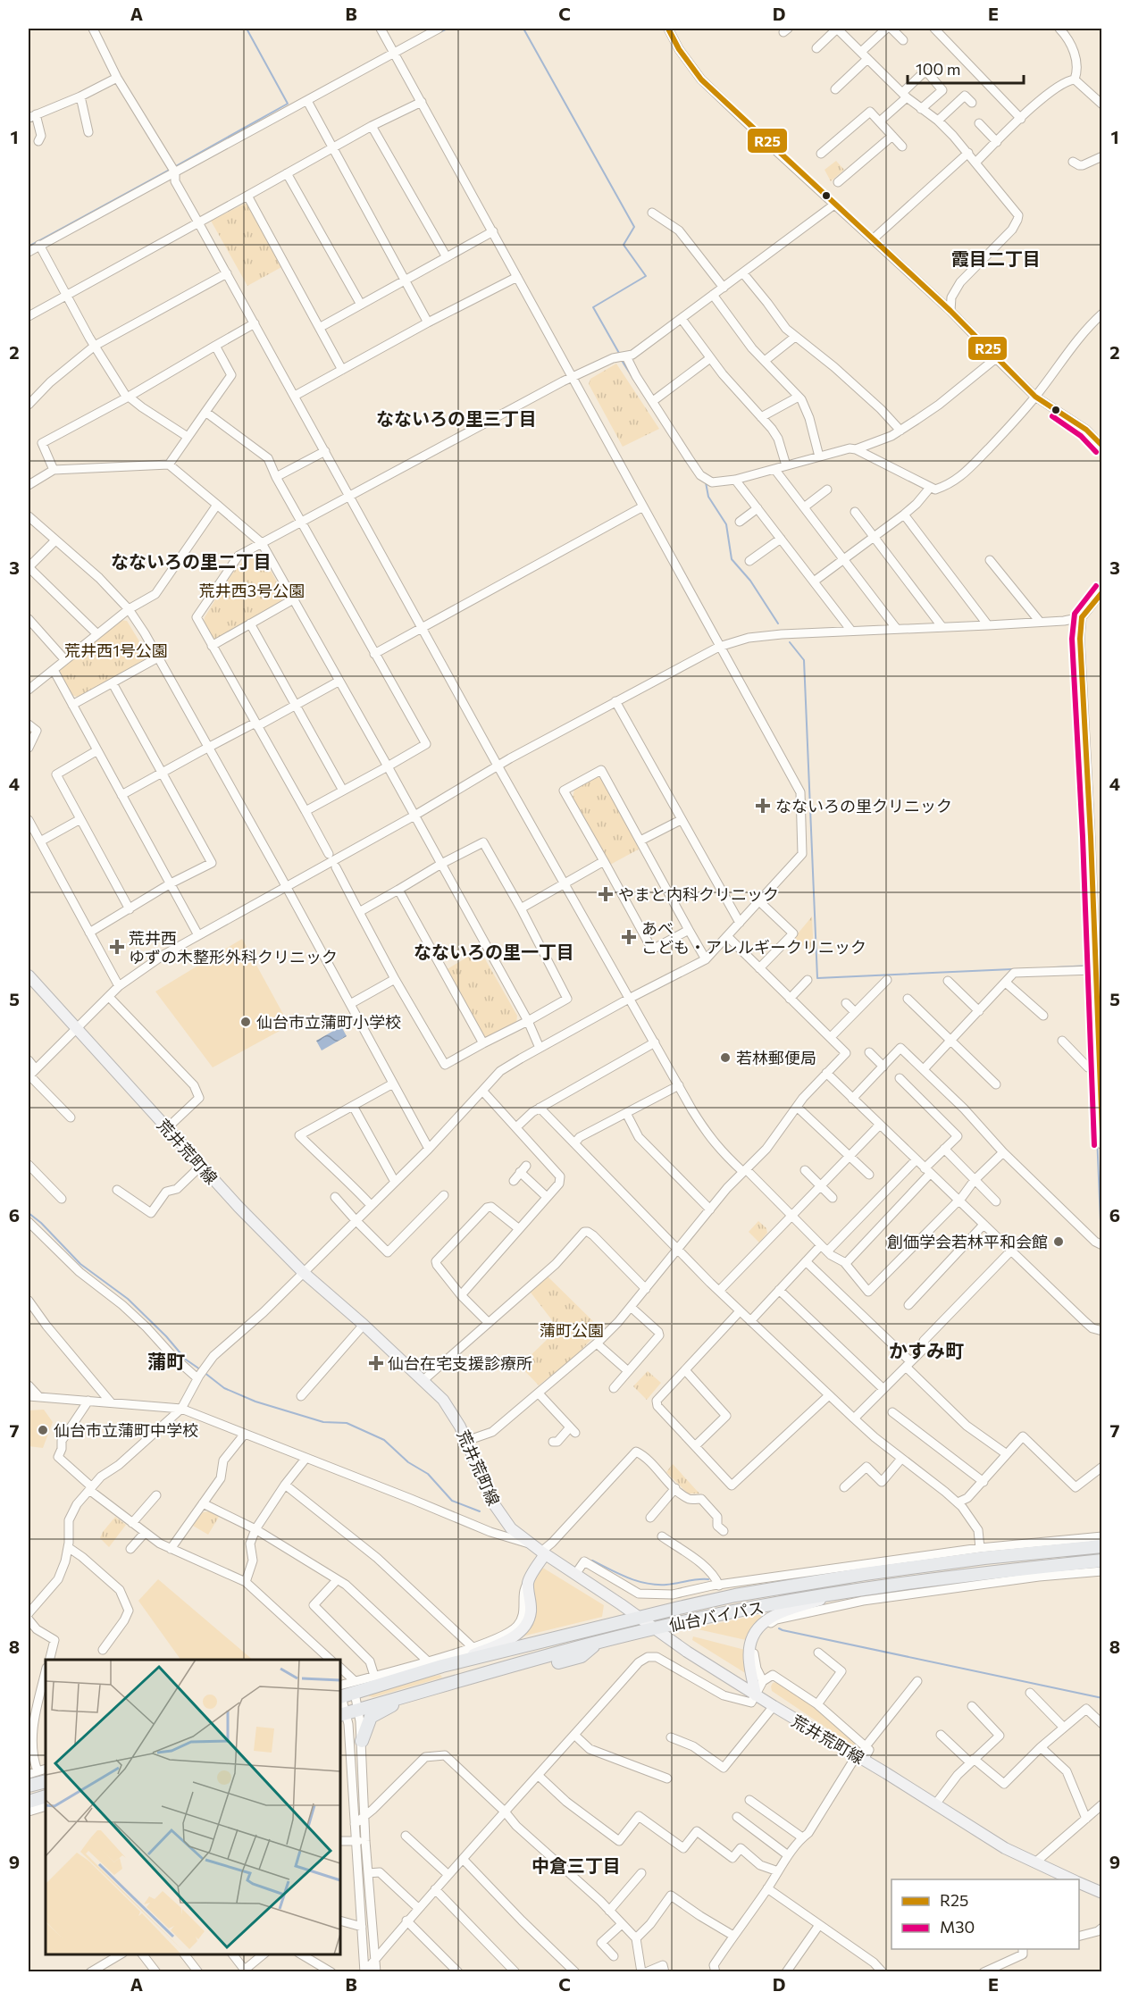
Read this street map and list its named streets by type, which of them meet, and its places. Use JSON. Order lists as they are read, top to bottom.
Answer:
{
  "streets": {
    "highway": ["仙台バイパス"],
    "main road": ["荒井荒町線"]
  },
  "crossings": [
    ["荒井荒町線", "仙台バイパス"]
  ],
  "districts": [
    "霞目二丁目",
    "なないろの里三丁目",
    "なないろの里二丁目",
    "なないろの里一丁目",
    "かすみ町",
    "蒲町",
    "中倉三丁目"
  ],
  "parks": ["荒井西3号公園", "荒井西1号公園", "蒲町公園"],
  "places": {
    "health": [
      "なないろの里クリニック",
      "やまと内科クリニック",
      "あべ こども・アレルギークリニック",
      "荒井西 ゆずの木整形外科クリニック",
      "仙台在宅支援診療所"
    ],
    "other": [
      "仙台市立蒲町小学校",
      "若林郵便局",
      "創価学会若林平和会館",
      "仙台市立蒲町中学校"
    ]
  },
  "lines": ["transit line R25", "transit line M30"],
  "legend": ["R25", "M30"],
  "scale_bar": "100 m",
  "grid": {
    "columns": [
      "A",
      "B",
      "C",
      "D",
      "E"
    ],
    "rows": [
      "1",
      "2",
      "3",
      "4",
      "5",
      "6",
      "7",
      "8",
      "9"
    ]
  }
}
